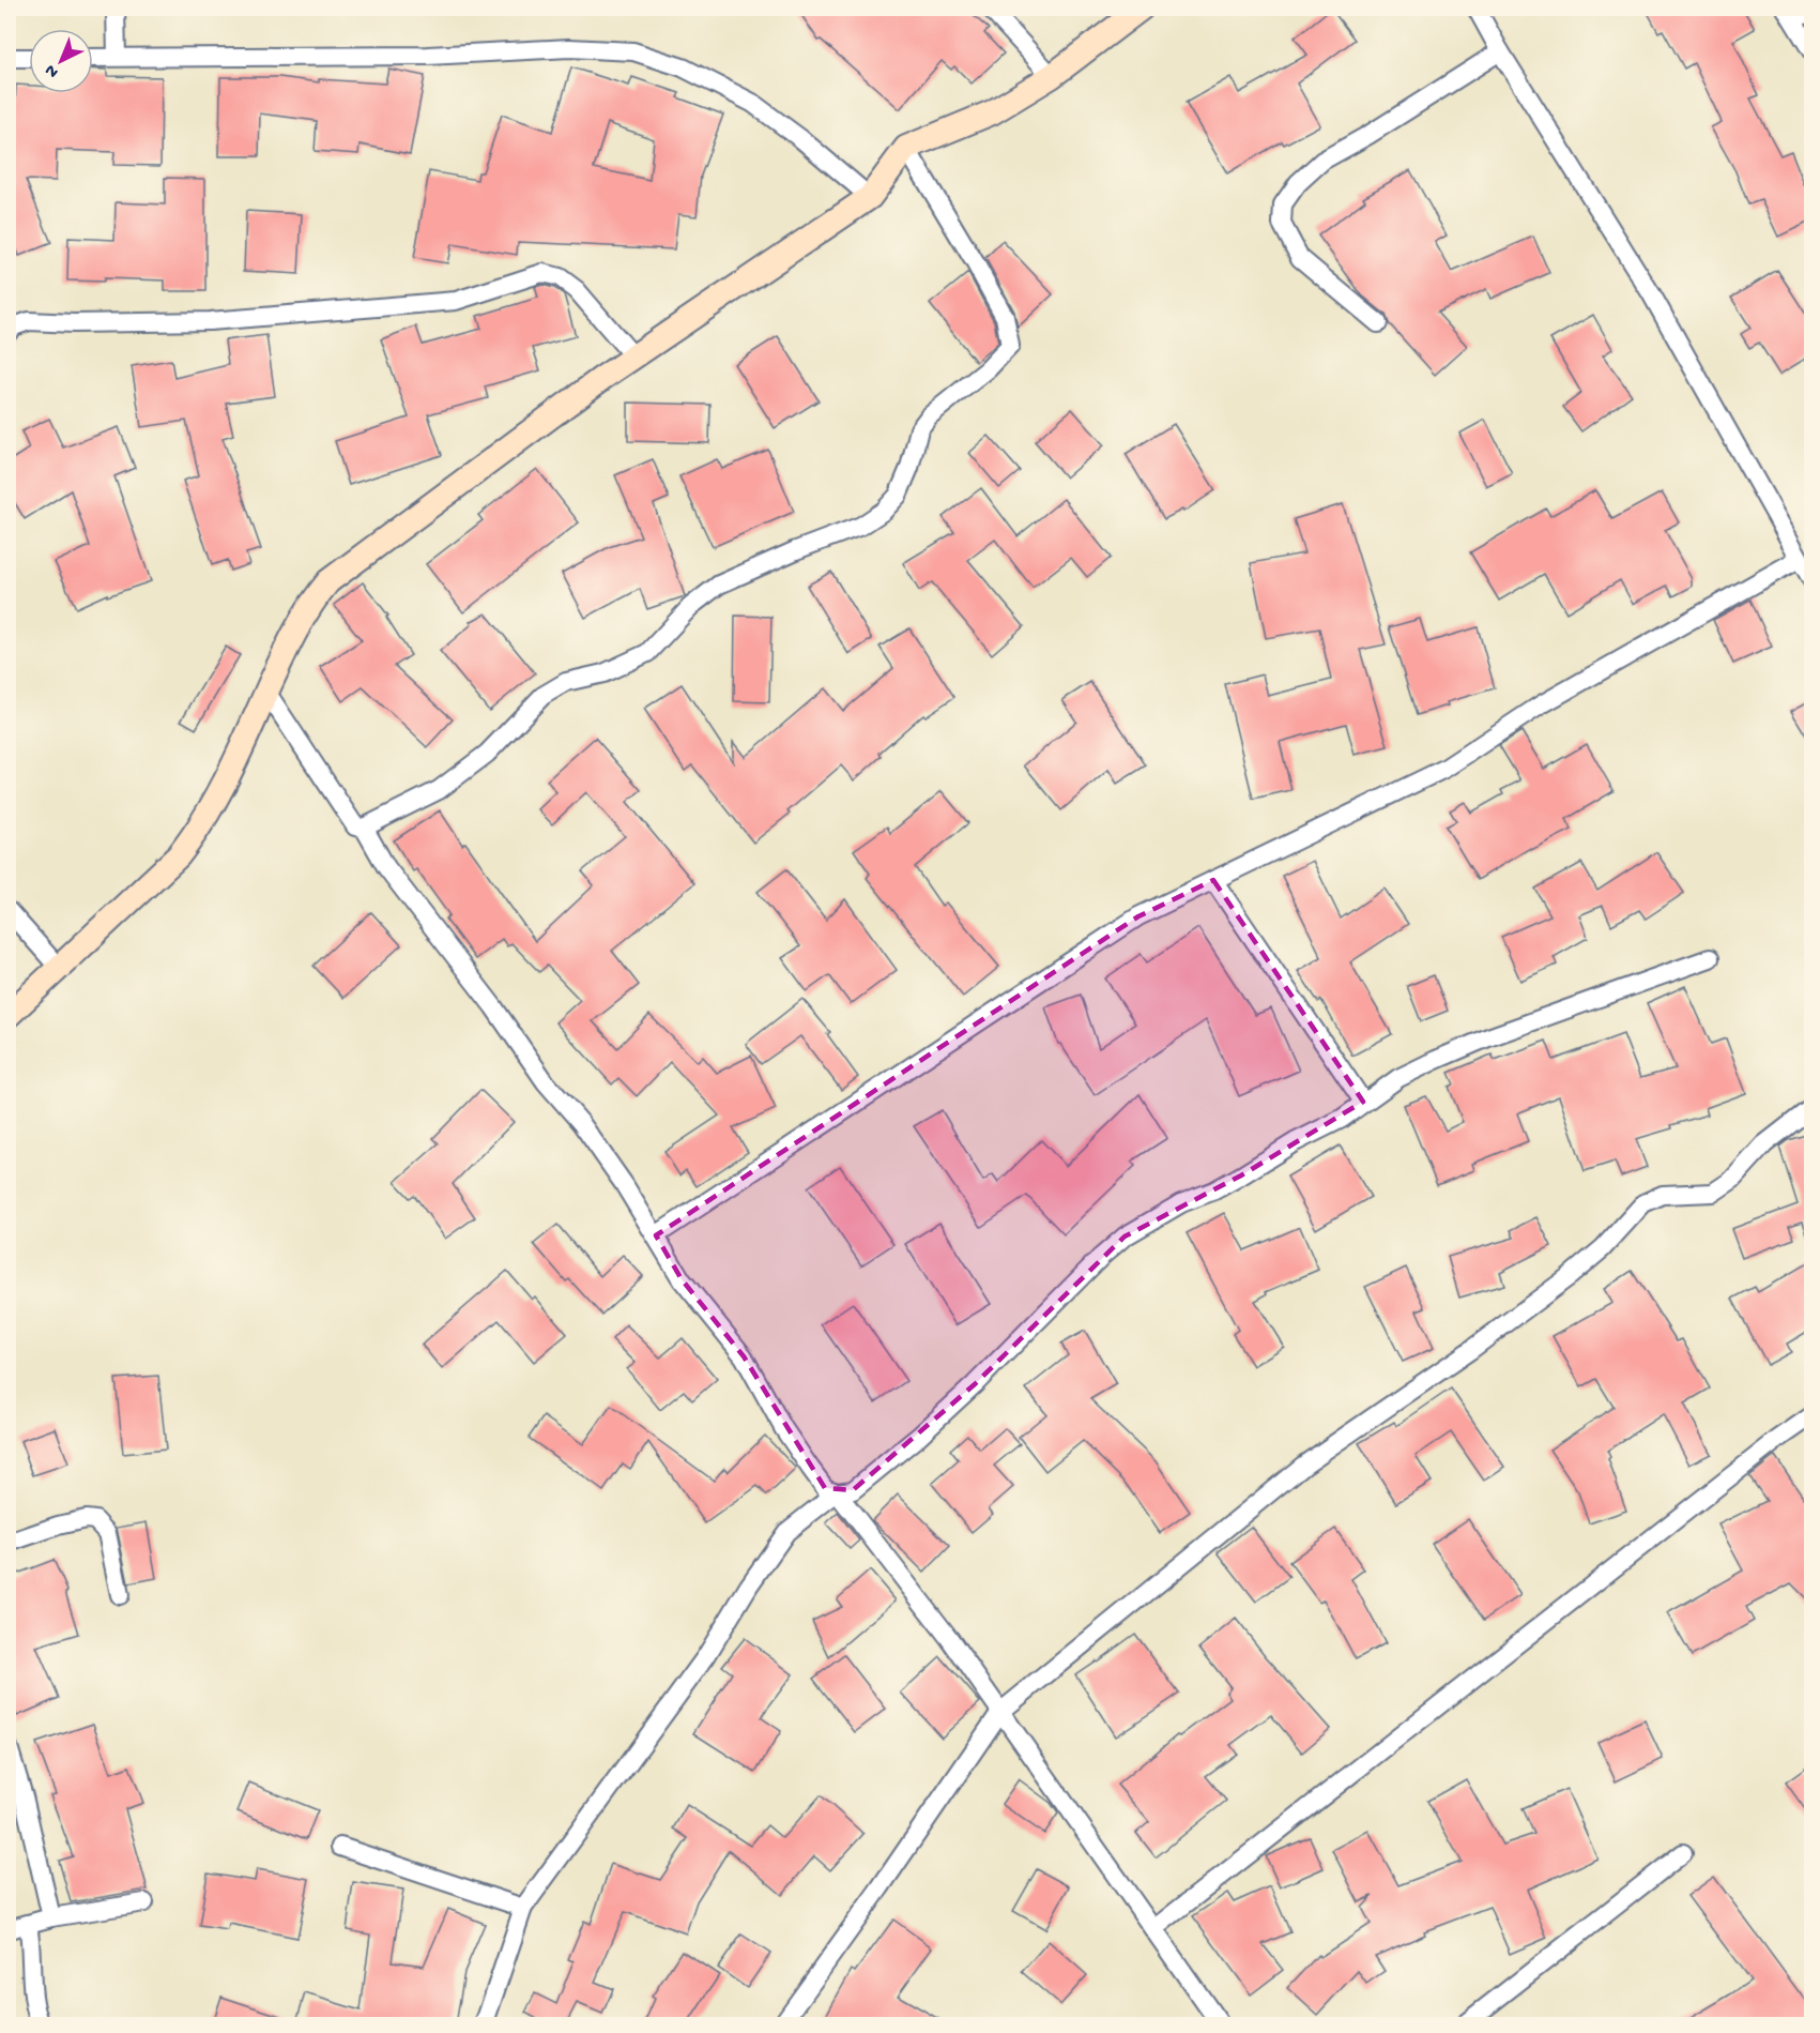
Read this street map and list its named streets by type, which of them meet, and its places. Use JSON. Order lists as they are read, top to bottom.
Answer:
{
  "north": "bottom left"
}
